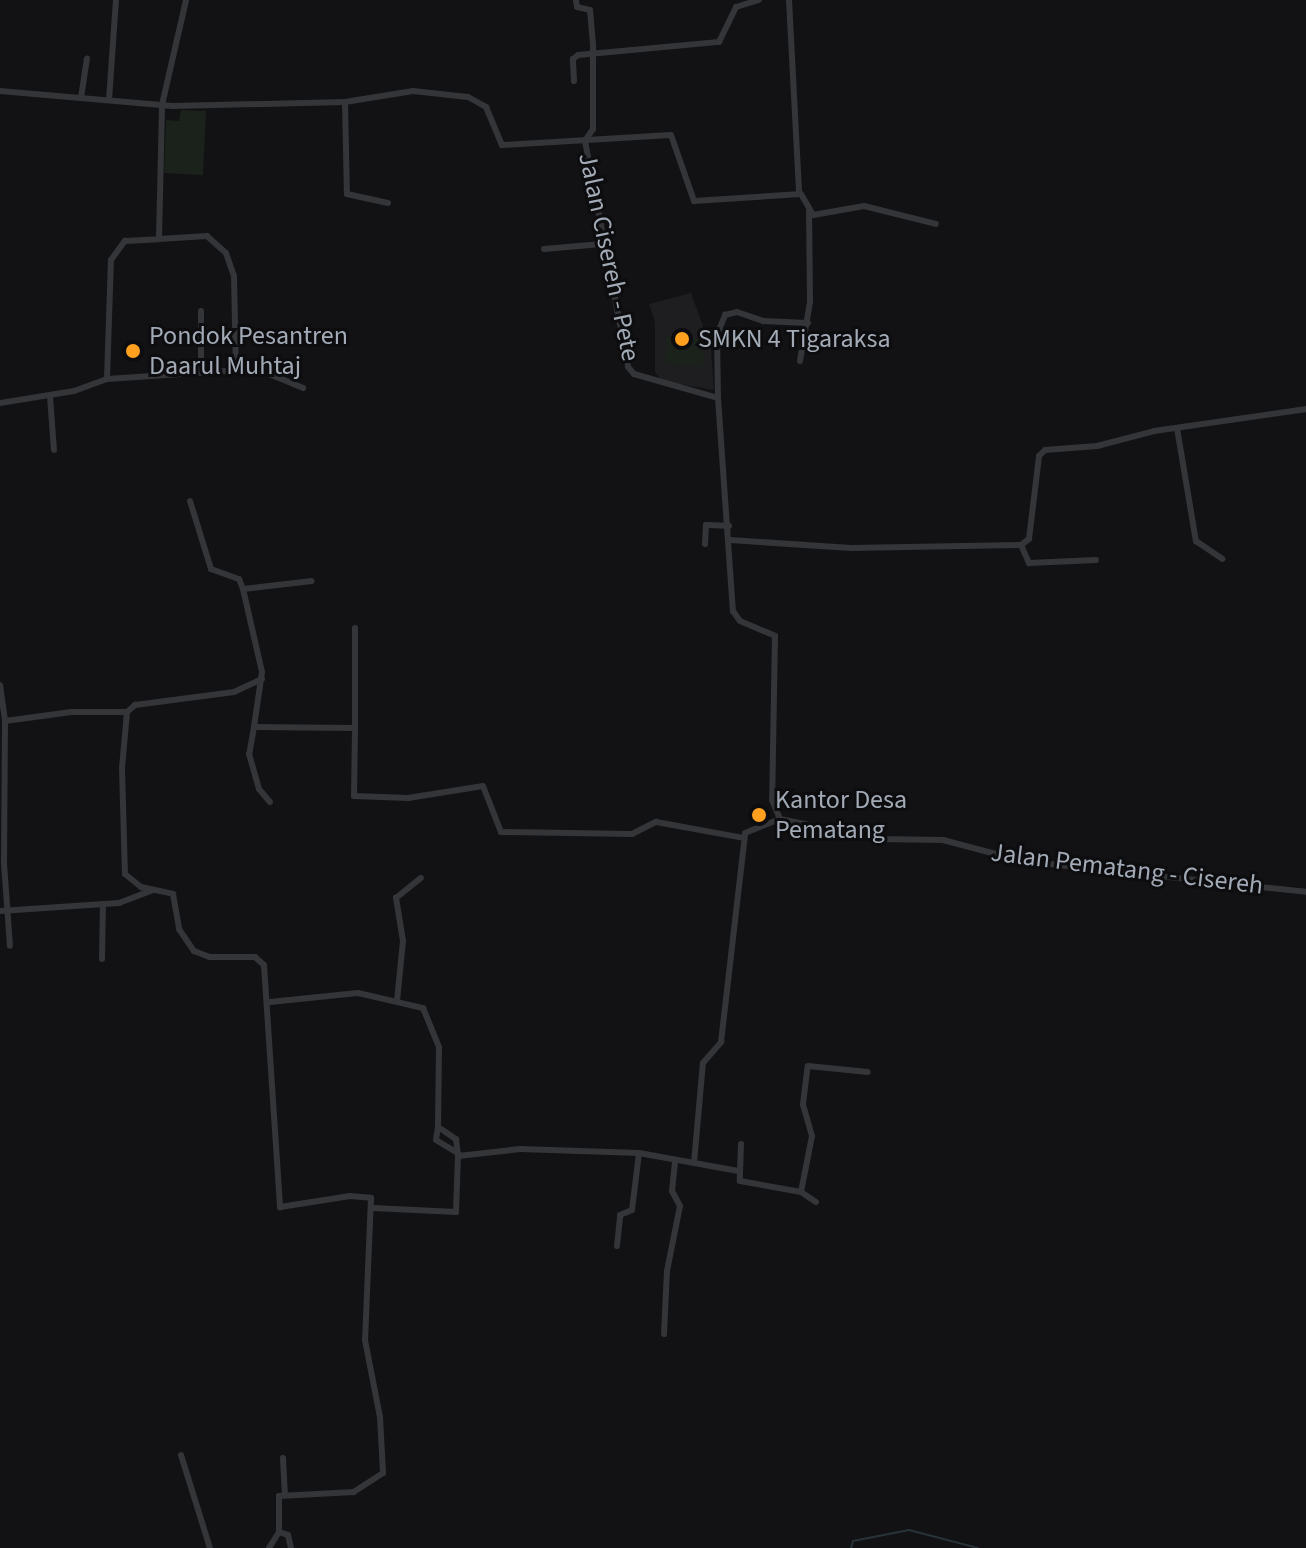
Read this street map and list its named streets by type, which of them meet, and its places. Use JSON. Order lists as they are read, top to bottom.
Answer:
{
  "streets": {
    "street": ["Jalan Cisereh - Pete", "Jalan Pematang - Cisereh"]
  },
  "places": ["SMKN 4 Tigaraksa", "Pondok Pesantren Daarul Muhtaj", "Kantor Desa Pematang"]
}
